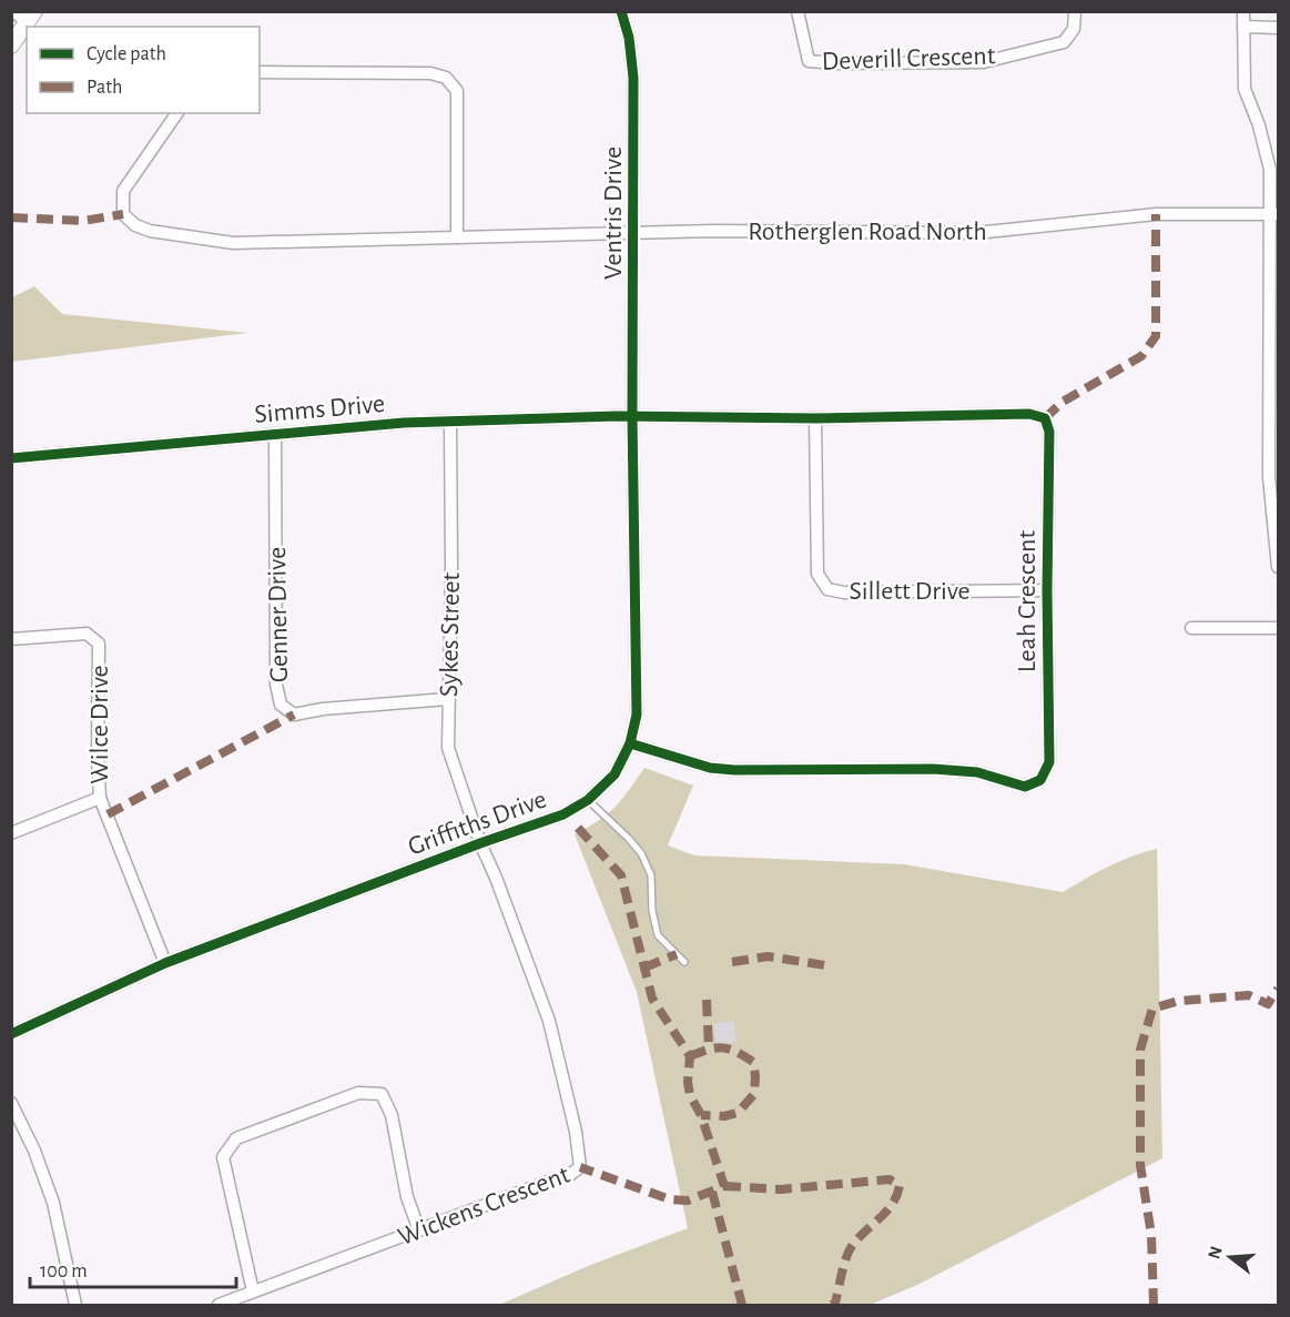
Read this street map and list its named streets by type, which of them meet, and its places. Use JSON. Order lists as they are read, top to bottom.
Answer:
{
  "streets": {
    "street": [
      "Deverill Crescent",
      "Ventris Drive",
      "Rotherglen Road North",
      "Simms Drive",
      "Sillett Drive",
      "Leah Crescent",
      "Genner Drive",
      "Sykes Street",
      "Wilce Drive",
      "Griffiths Drive",
      "Wickens Crescent"
    ]
  },
  "crossings": [
    ["Ventris Drive", "Rotherglen Road North"],
    ["Ventris Drive", "Simms Drive"],
    ["Ventris Drive", "Leah Crescent"],
    ["Ventris Drive", "Griffiths Drive"],
    ["Simms Drive", "Leah Crescent"],
    ["Simms Drive", "Genner Drive"],
    ["Simms Drive", "Sykes Street"],
    ["Simms Drive", "Griffiths Drive"],
    ["Sillett Drive", "Leah Crescent"],
    ["Leah Crescent", "Griffiths Drive"],
    ["Genner Drive", "Sykes Street"],
    ["Sykes Street", "Griffiths Drive"],
    ["Sykes Street", "Wickens Crescent"],
    ["Wilce Drive", "Griffiths Drive"],
    ["Griffiths Drive", "Wickens Crescent"]
  ],
  "legend": ["Cycle path", "Path"],
  "scale_bar": "100 m",
  "north": "left"
}
